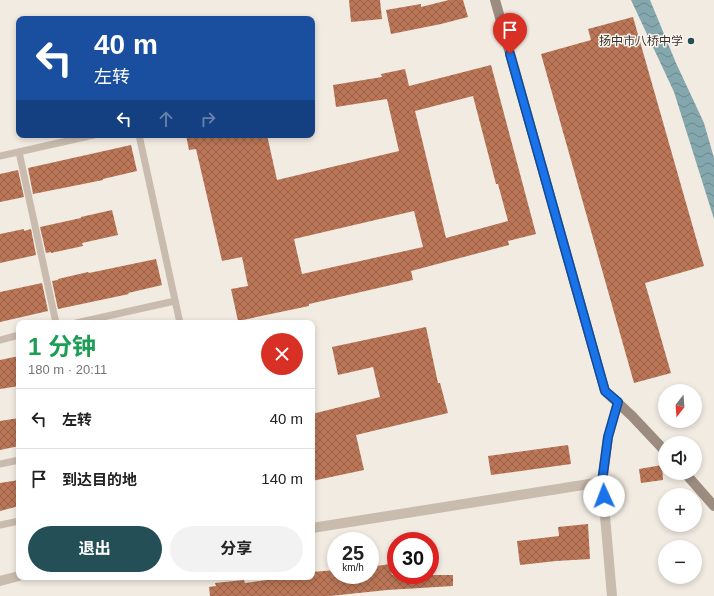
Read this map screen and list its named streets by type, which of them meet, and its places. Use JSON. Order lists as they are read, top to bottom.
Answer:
{
  "places": ["扬中市八桥中学"],
  "north": "bottom",
  "page": {
    "turn": ["40 m", "左转"],
    "heading": ["1 分钟", "180 m · 20:11"],
    "map_buttons": ["+", "−"],
    "list": [
      {
        "name": "左转",
        "value": "40 m"
      },
      {
        "name": "到达目的地",
        "value": "140 m"
      }
    ],
    "buttons": ["退出", "分享"],
    "speed": "25 km/h",
    "limit": "30"
  }
}
